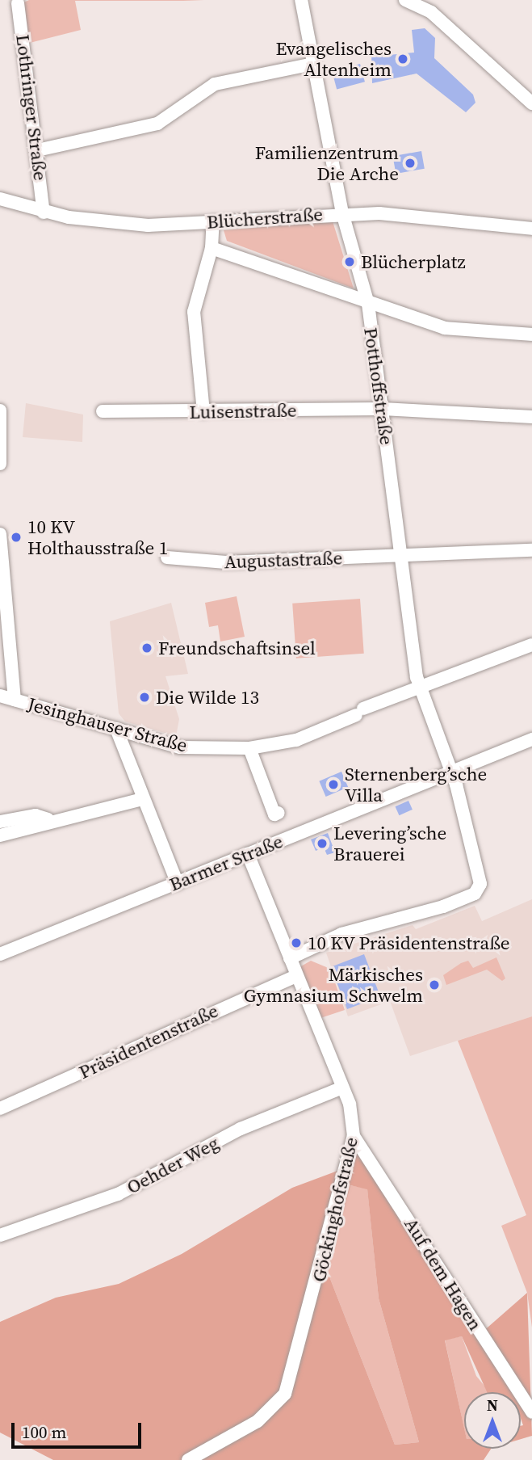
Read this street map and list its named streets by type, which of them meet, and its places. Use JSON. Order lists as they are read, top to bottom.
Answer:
{
  "streets": {
    "street": [
      "Lothringer Straße",
      "Blücherstraße",
      "Potthoffstraße",
      "Luisenstraße",
      "Augustastraße",
      "Jesinghauser Straße",
      "Barmer Straße",
      "Präsidentenstraße",
      "Oehder Weg",
      "Göckinghofstraße",
      "Auf dem Hagen"
    ]
  },
  "crossings": [
    ["Lothringer Straße", "Blücherstraße"],
    ["Blücherstraße", "Potthoffstraße"],
    ["Potthoffstraße", "Luisenstraße"],
    ["Potthoffstraße", "Augustastraße"],
    ["Potthoffstraße", "Jesinghauser Straße"],
    ["Potthoffstraße", "Barmer Straße"],
    ["Potthoffstraße", "Göckinghofstraße"],
    ["Barmer Straße", "Göckinghofstraße"],
    ["Präsidentenstraße", "Göckinghofstraße"],
    ["Oehder Weg", "Göckinghofstraße"],
    ["Göckinghofstraße", "Auf dem Hagen"]
  ],
  "places": [
    "Evangelisches Altenheim",
    "Familienzentrum Die Arche",
    "Blücherplatz",
    "10 KV Holthausstraße 1",
    "Freundschaftsinsel",
    "Die Wilde 13",
    "Sternenberg’sche Villa",
    "Levering’sche Brauerei",
    "10 KV Präsidentenstraße",
    "Märkisches Gymnasium Schwelm"
  ],
  "scale_bar": "100 m",
  "north": "top"
}
